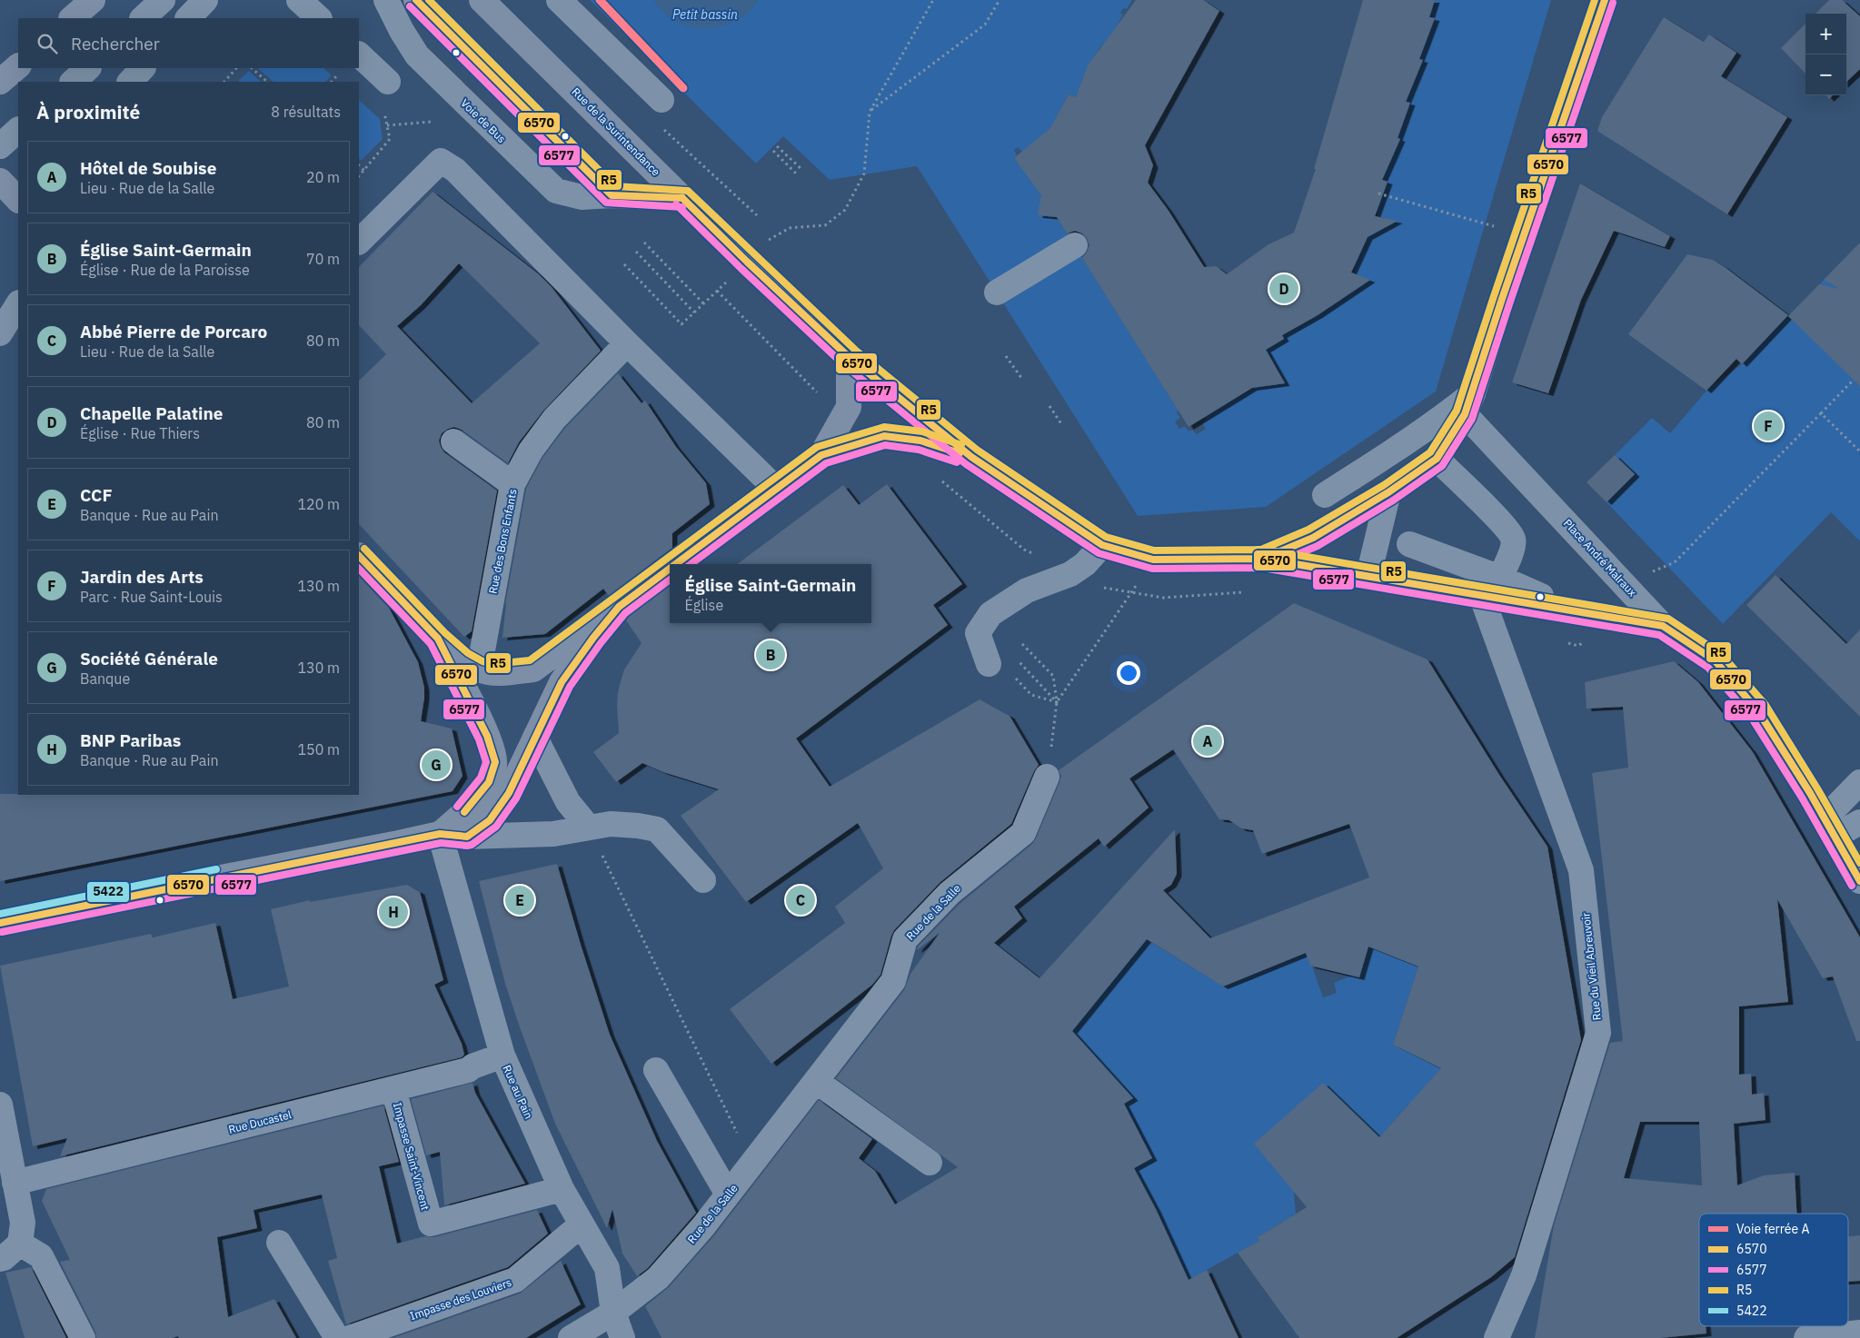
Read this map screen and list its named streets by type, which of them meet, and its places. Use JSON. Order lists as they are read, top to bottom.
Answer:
{
  "streets": {
    "main road": ["Rue de la Surintendance"],
    "street": [
      "Voie de Bus",
      "Rue des Bons Enfants",
      "Place André Malraux",
      "Rue de la Salle",
      "Rue du Vieil Abreuvoir",
      "Rue au Pain",
      "Rue Ducastel",
      "Impasse Saint-Vincent",
      "Impasse des Louviers"
    ]
  },
  "crossings": [
    ["Voie de Bus", "Rue de la Surintendance"],
    ["Rue de la Salle", "Rue au Pain"],
    ["Rue au Pain", "Rue Ducastel"],
    ["Rue au Pain", "Impasse Saint-Vincent"],
    ["Rue au Pain", "Impasse des Louviers"],
    ["Rue Ducastel", "Impasse Saint-Vincent"]
  ],
  "water": ["Petit bassin"],
  "lines": [
    "rail line A",
    "transit line 6570",
    "transit line R5",
    "transit line 6577",
    "transit line 5422"
  ],
  "legend": [
    "Voie ferrée A",
    "6570",
    "6577",
    "R5",
    "5422"
  ],
  "page": {
    "map_buttons": ["+", "−"],
    "search": "Rechercher",
    "heading": ["À proximité", "8 résultats"],
    "list": [
      {
        "mark": "A",
        "name": "Hôtel de Soubise",
        "note": "Lieu · Rue de la Salle",
        "value": "20 m"
      },
      {
        "mark": "B",
        "name": "Église Saint-Germain",
        "note": "Église · Rue de la Paroisse",
        "value": "70 m"
      },
      {
        "mark": "C",
        "name": "Abbé Pierre de Porcaro",
        "note": "Lieu · Rue de la Salle",
        "value": "80 m"
      },
      {
        "mark": "D",
        "name": "Chapelle Palatine",
        "note": "Église · Rue Thiers",
        "value": "80 m"
      },
      {
        "mark": "E",
        "name": "CCF",
        "note": "Banque · Rue au Pain",
        "value": "120 m"
      },
      {
        "mark": "F",
        "name": "Jardin des Arts",
        "note": "Parc · Rue Saint-Louis",
        "value": "130 m"
      },
      {
        "mark": "G",
        "name": "Société Générale",
        "note": "Banque",
        "value": "130 m"
      },
      {
        "mark": "H",
        "name": "BNP Paribas",
        "note": "Banque · Rue au Pain",
        "value": "150 m"
      }
    ],
    "pins": [
      "D",
      "F",
      "B",
      "A",
      "G",
      "C",
      "E",
      "H"
    ],
    "popup": ["Église Saint-Germain", "Église"]
  }
}
